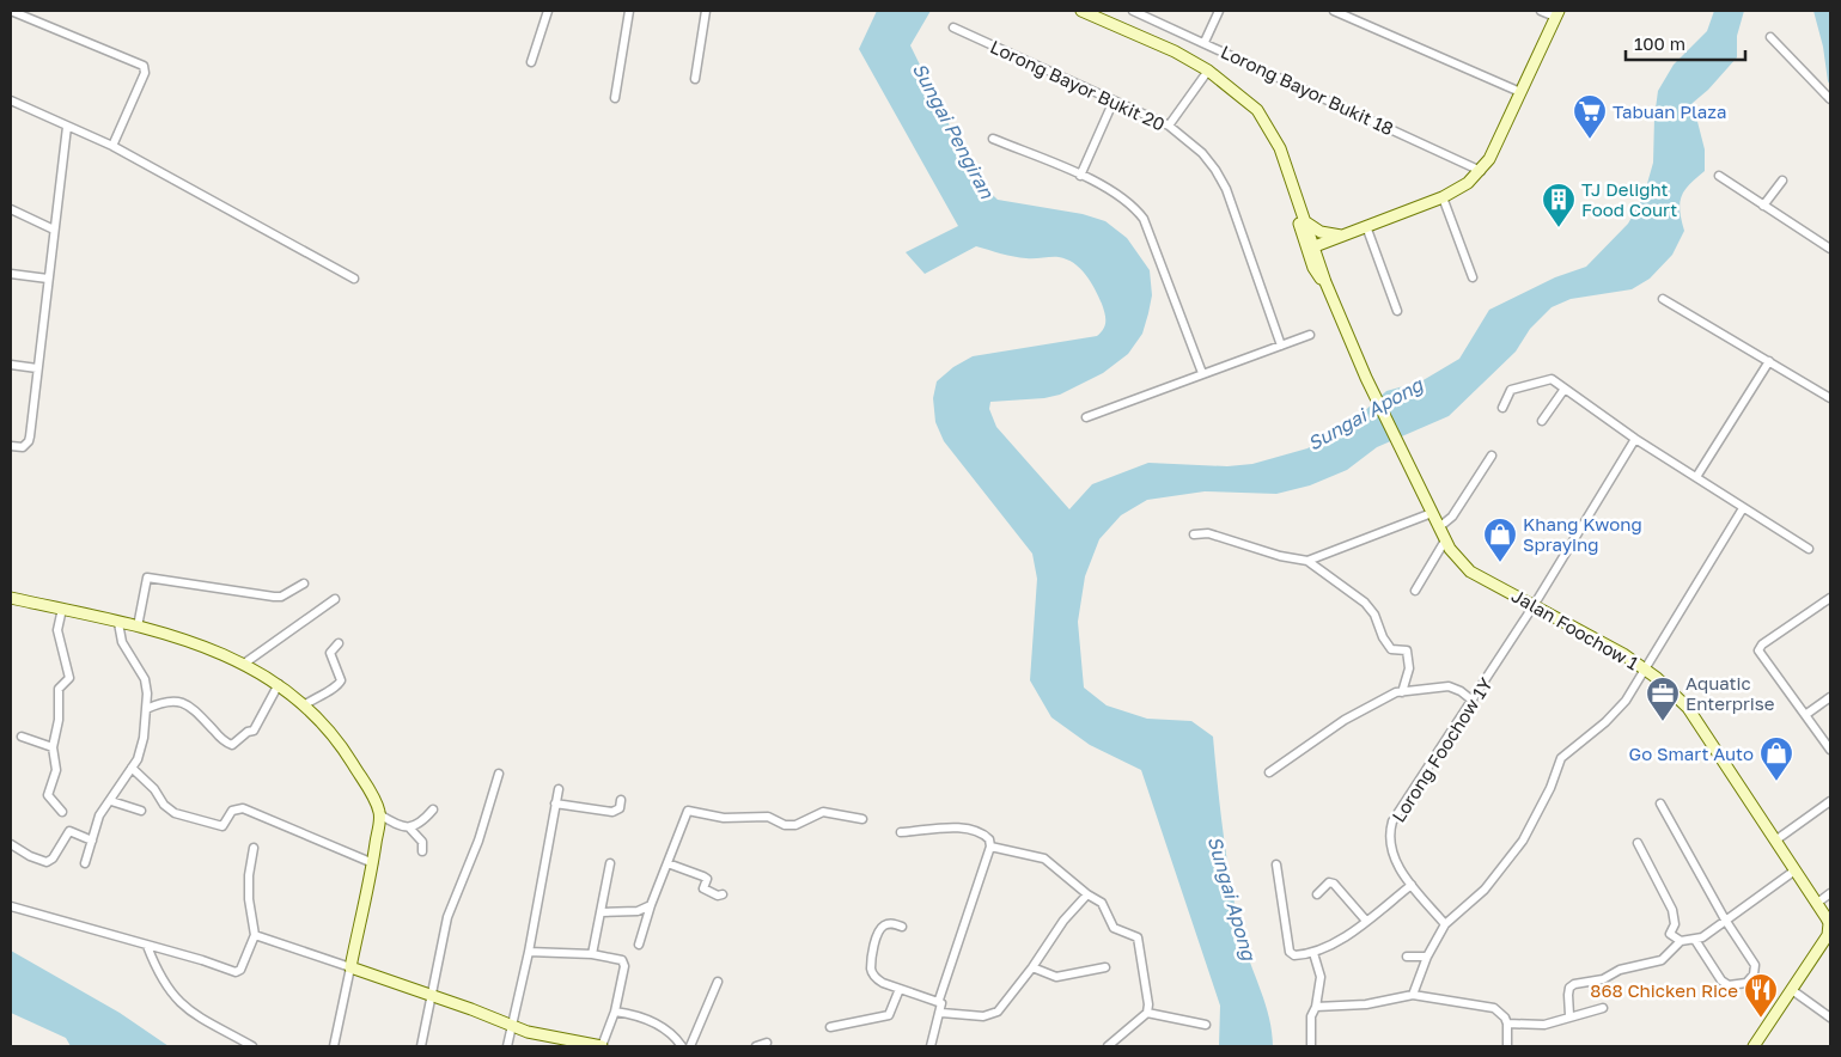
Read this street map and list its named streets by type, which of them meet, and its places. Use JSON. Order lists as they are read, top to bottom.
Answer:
{
  "streets": {
    "street": [
      "Lorong Bayor Bukit 20",
      "Lorong Bayor Bukit 18",
      "Jalan Foochow 1",
      "Lorong Foochow 1Y"
    ]
  },
  "crossings": [
    ["Jalan Foochow 1", "Lorong Foochow 1Y"]
  ],
  "water": ["Sungai Pengiran", "Sungai Apong"],
  "places": {
    "supermarket": ["Tabuan Plaza"],
    "building": ["TJ Delight Food Court"],
    "shop": ["Khang Kwong Spraying", "Go Smart Auto"],
    "office": ["Aquatic Enterprise"],
    "restaurant": ["868 Chicken Rice"]
  },
  "scale_bar": "100 m"
}
